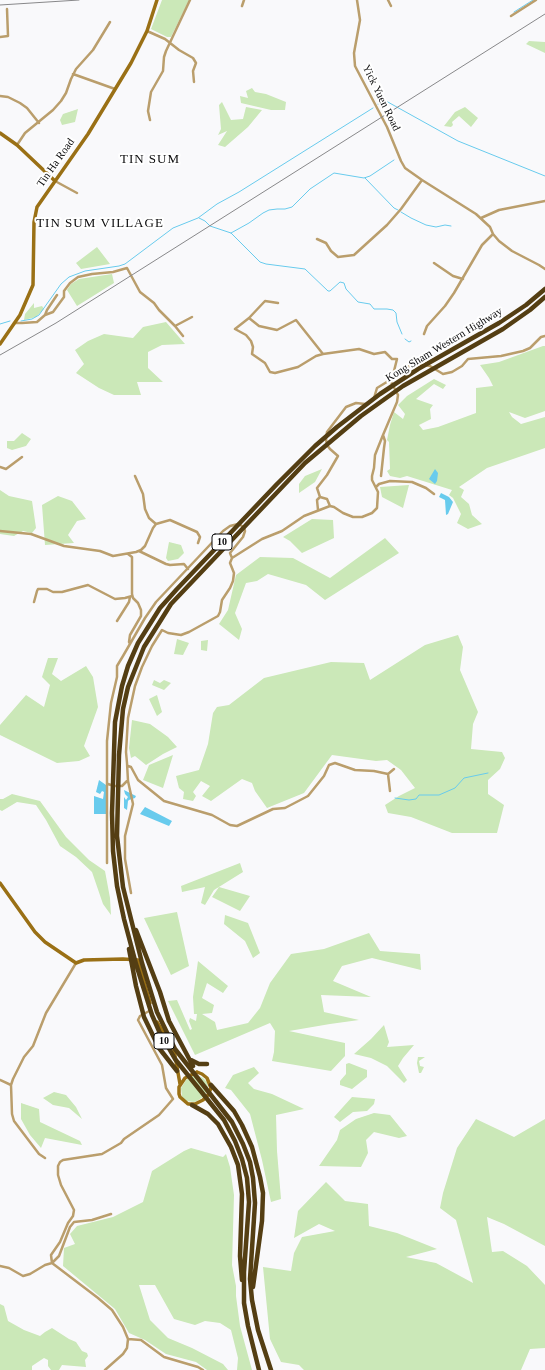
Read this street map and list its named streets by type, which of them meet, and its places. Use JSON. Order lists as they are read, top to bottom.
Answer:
{
  "streets": {
    "highway": ["Kong Sham Western Highway", "10"],
    "street": ["Yick Yuen Road", "Tin Ha Road"]
  },
  "districts": ["TIN SUM", "TIN SUM VILLAGE"]
}
